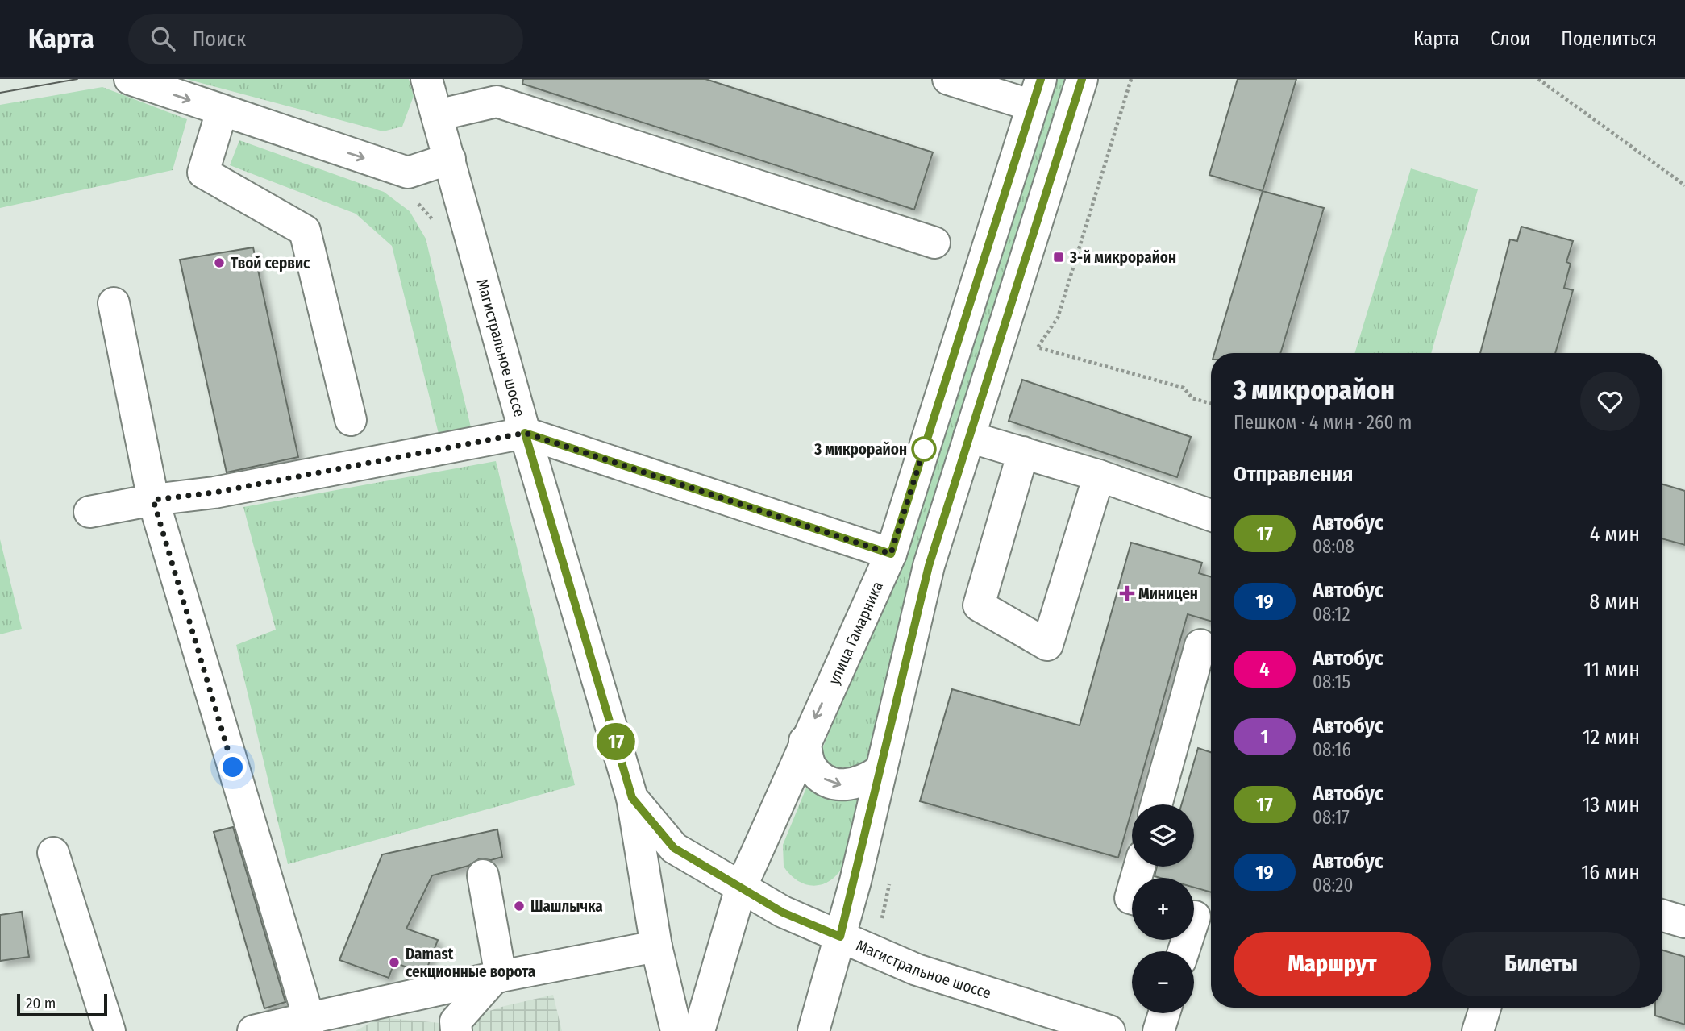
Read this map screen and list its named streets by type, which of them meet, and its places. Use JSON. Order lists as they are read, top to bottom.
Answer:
{
  "streets": {
    "street": ["Магистральное шоссе", "улица Гамарника"]
  },
  "crossings": [
    ["Магистральное шоссе", "улица Гамарника"]
  ],
  "places": {
    "transit": ["3-й микрорайон"],
    "other": [
      "Твой сервис",
      "3 микрорайон",
      "Шашлычка",
      "Damast секционные ворота"
    ],
    "health": ["Миницен"]
  },
  "lines": ["bus line 17"],
  "scale_bar": "20 m",
  "page": {
    "header": "Карта",
    "search": "Поиск",
    "nav": ["Карта", "Слои", "Поделиться"],
    "on_map": "17",
    "heading": [
      ["3 микрорайон", "Пешком · 4 мин · 260 m"],
      "Отправления"
    ],
    "list": [
      {
        "mark": "17",
        "name": "Автобус",
        "note": "08:08",
        "value": "4 мин"
      },
      {
        "mark": "19",
        "name": "Автобус",
        "note": "08:12",
        "value": "8 мин"
      },
      {
        "mark": "4",
        "name": "Автобус",
        "note": "08:15",
        "value": "11 мин"
      },
      {
        "mark": "1",
        "name": "Автобус",
        "note": "08:16",
        "value": "12 мин"
      },
      {
        "mark": "17",
        "name": "Автобус",
        "note": "08:17",
        "value": "13 мин"
      },
      {
        "mark": "19",
        "name": "Автобус",
        "note": "08:20",
        "value": "16 мин"
      }
    ],
    "map_buttons": ["+", "−"],
    "buttons": ["Маршрут", "Билеты"],
    "scale": "20 m"
  }
}
